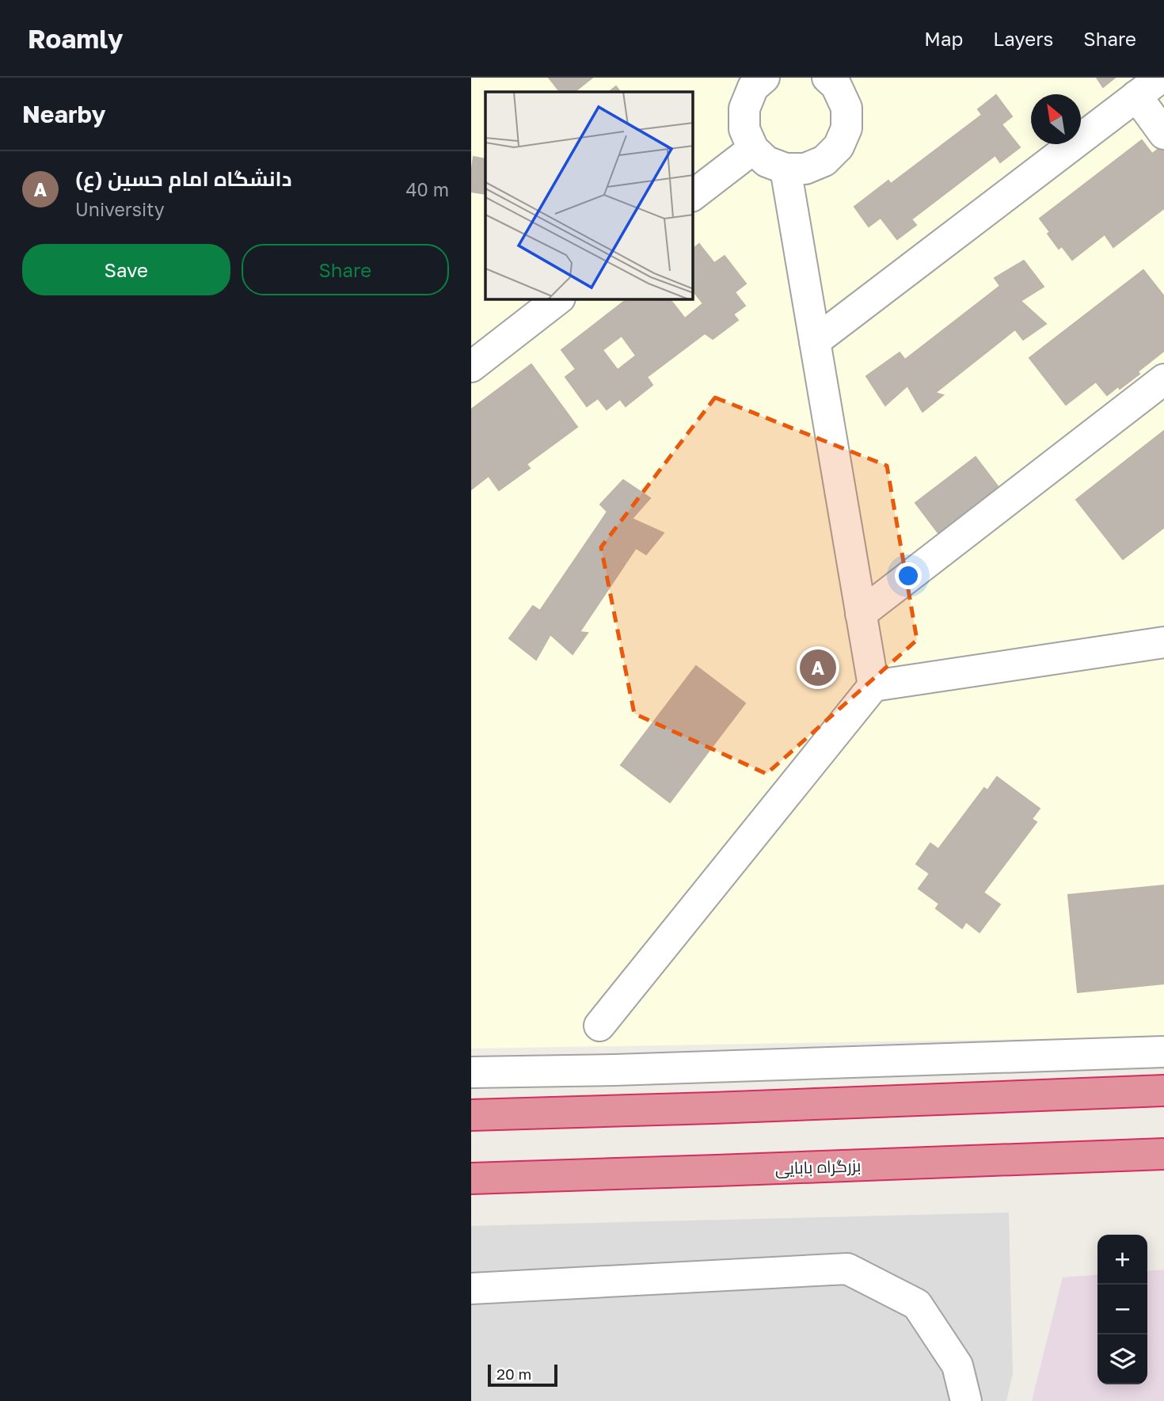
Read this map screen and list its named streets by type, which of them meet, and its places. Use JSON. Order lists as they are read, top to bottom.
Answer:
{
  "streets": {
    "highway": ["بزرگراه بابایی"]
  },
  "scale_bar": "20 m",
  "north": "top left",
  "page": {
    "header": "Roamly",
    "nav": ["Map", "Layers", "Share"],
    "heading": "Nearby",
    "list": [
      {
        "mark": "A",
        "name": "دانشگاه امام حسین (ع)",
        "note": "University",
        "value": "40 m"
      }
    ],
    "buttons": ["Save", "Share"],
    "pins": "A",
    "map_buttons": ["+", "−"],
    "scale": "20 m"
  }
}
